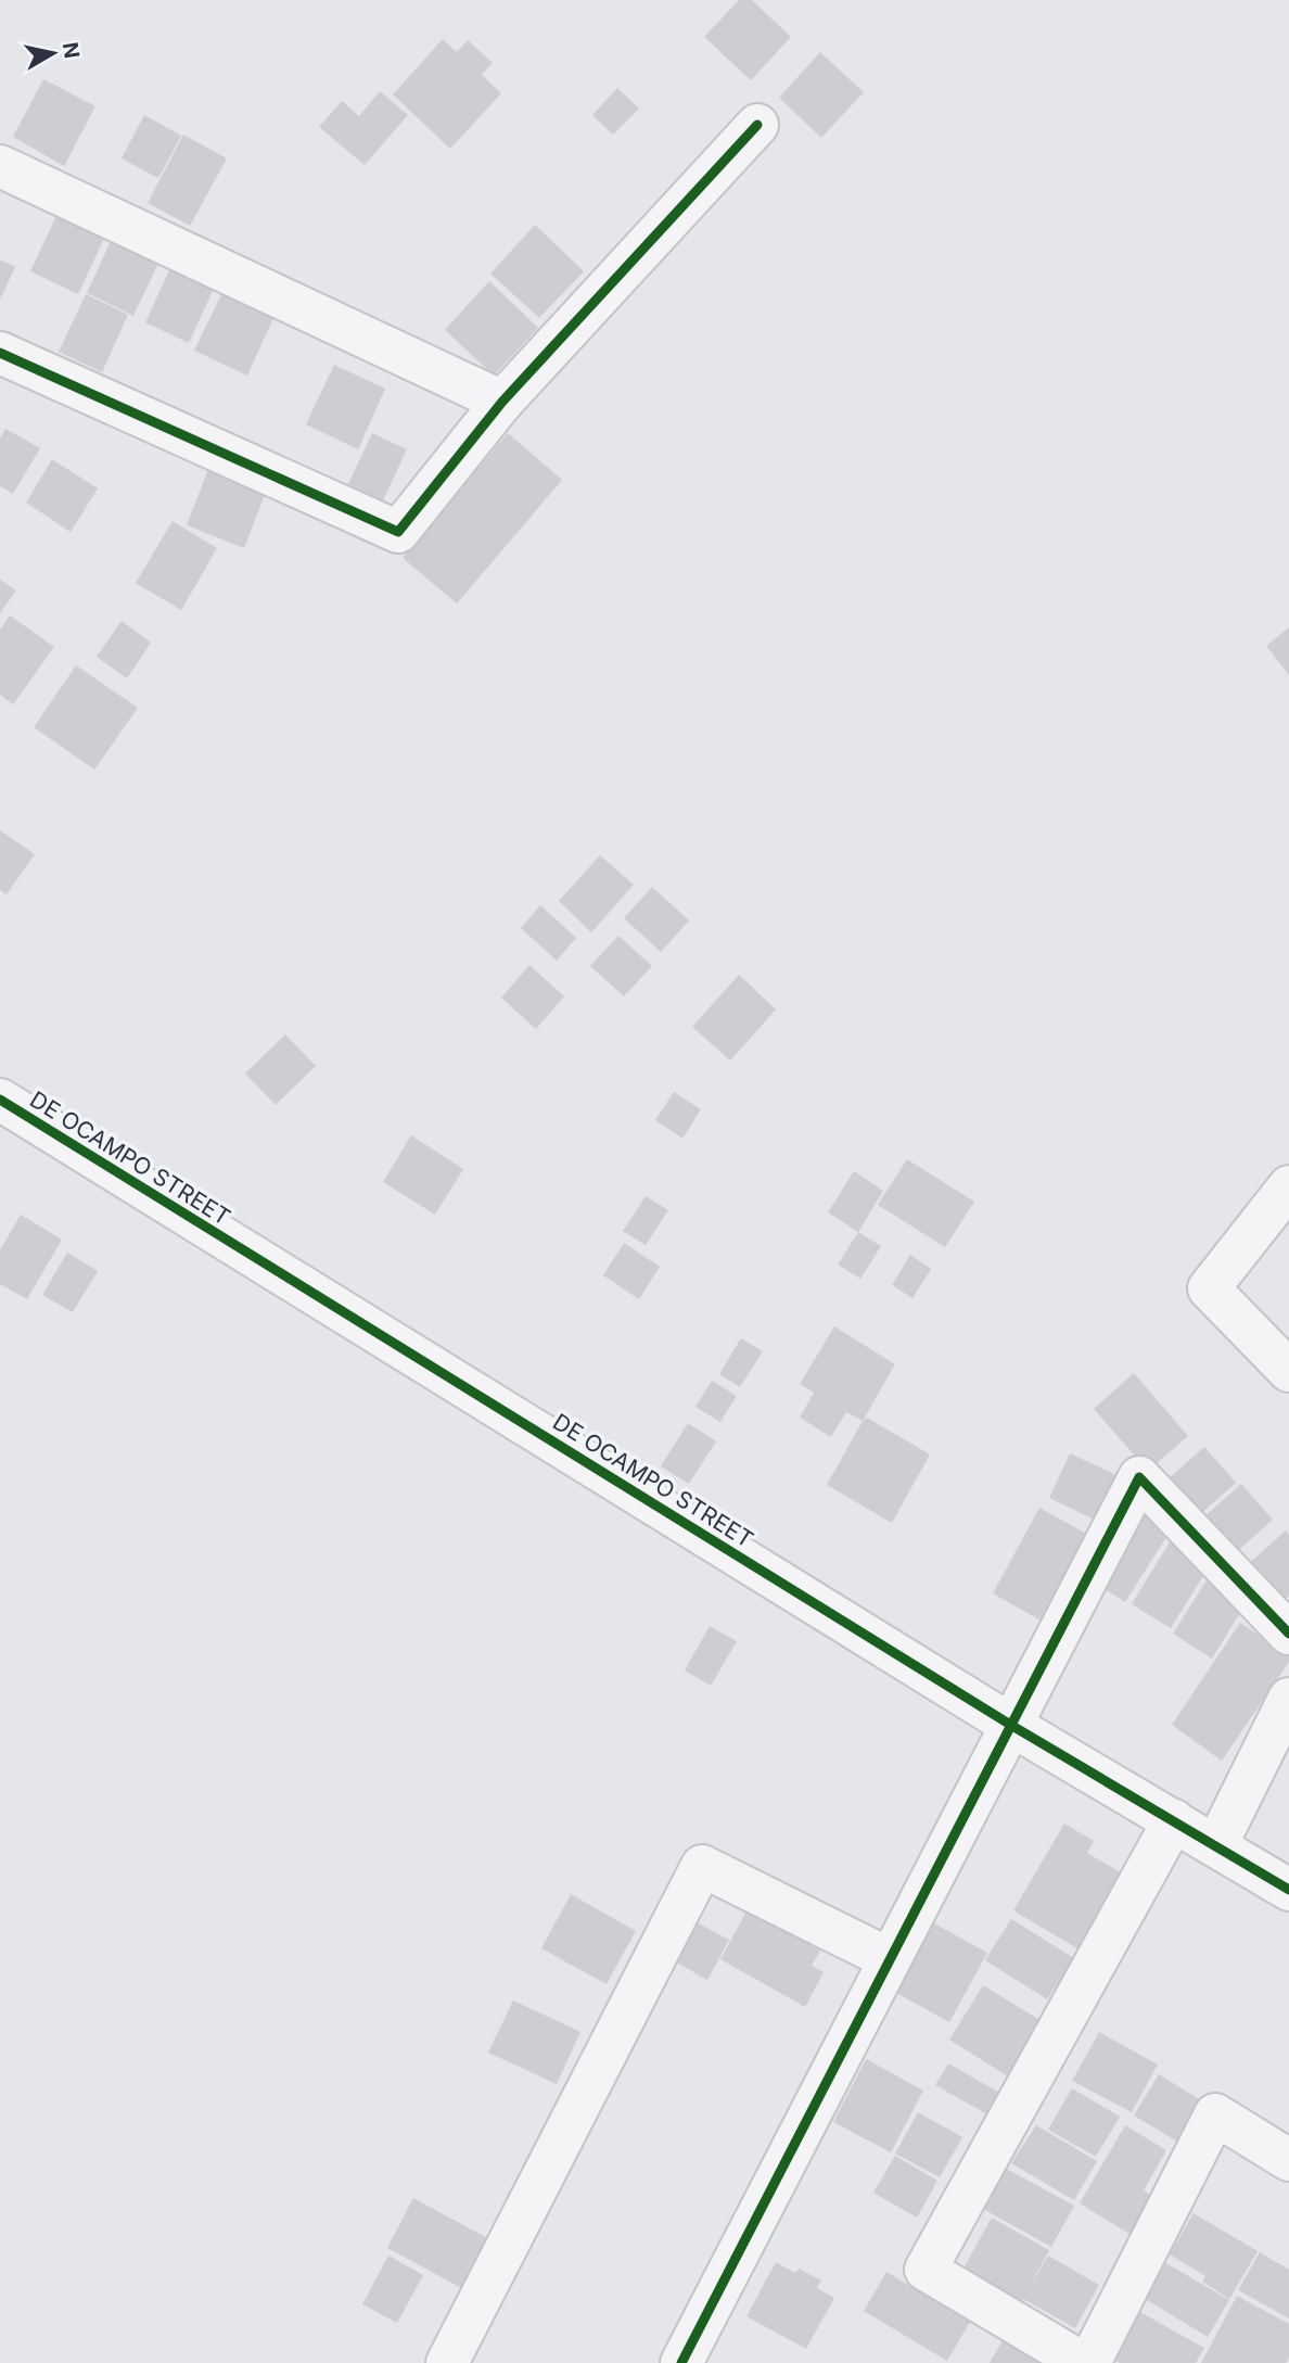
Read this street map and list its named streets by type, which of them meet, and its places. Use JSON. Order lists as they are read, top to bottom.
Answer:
{
  "streets": {
    "street": ["DE OCAMPO STREET"]
  },
  "north": "right"
}
